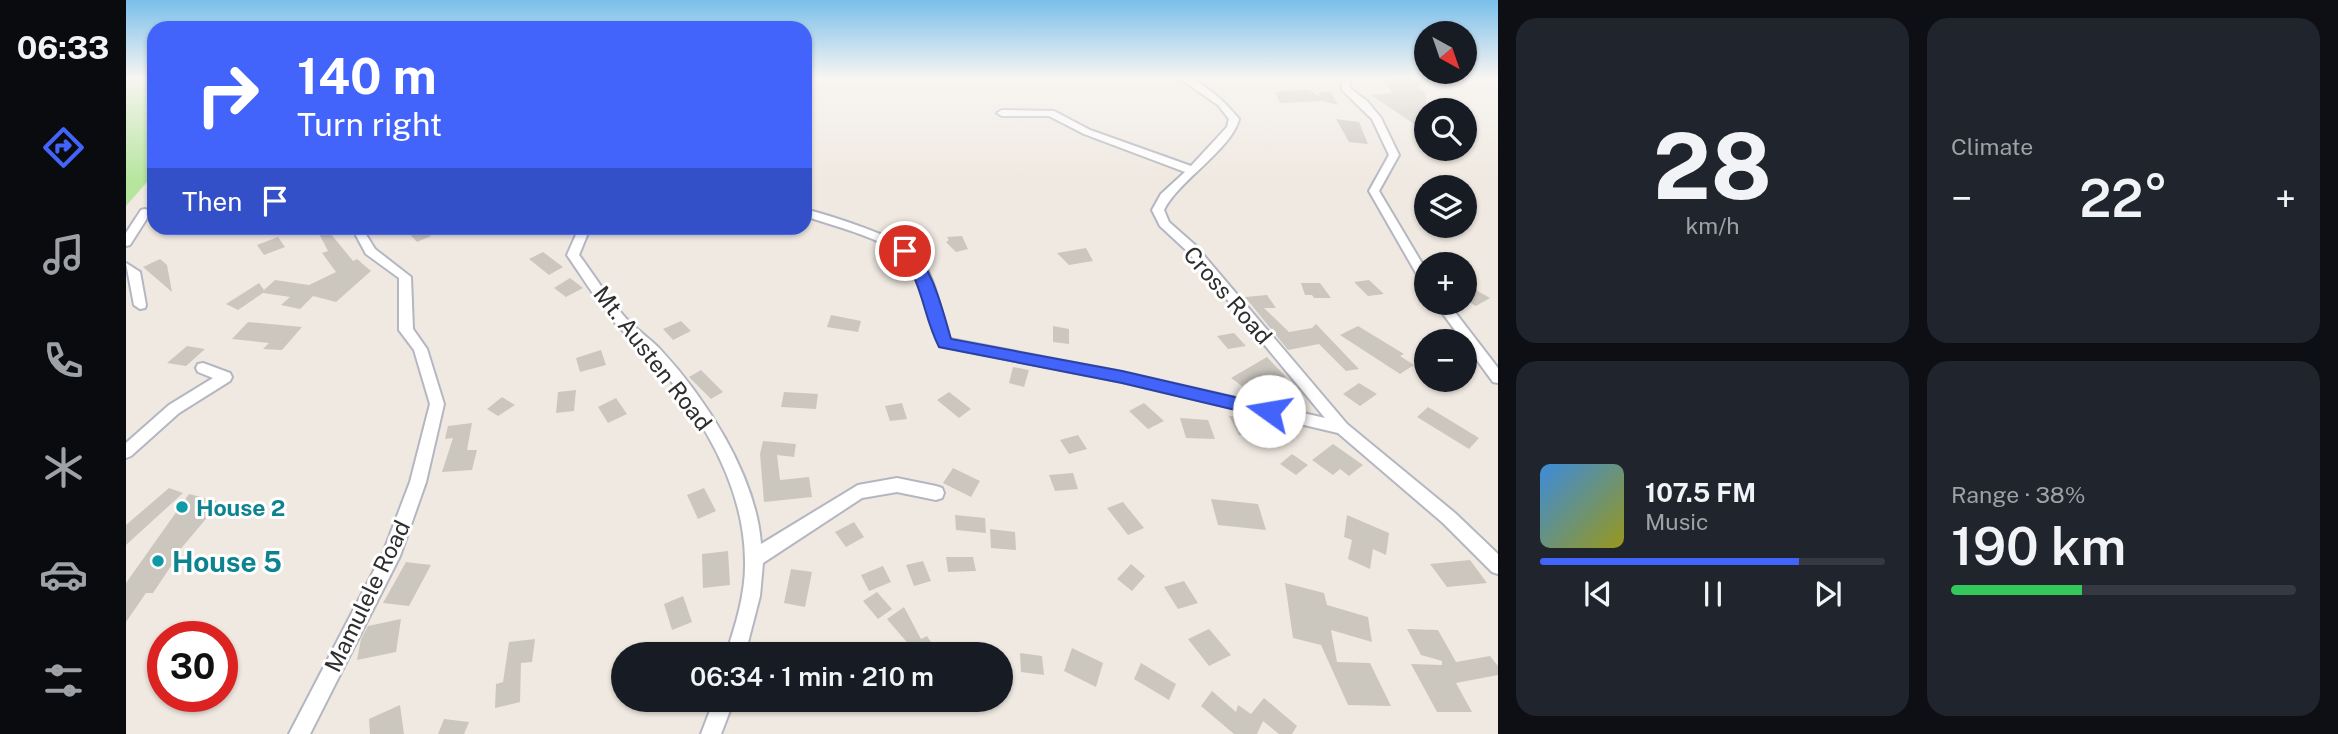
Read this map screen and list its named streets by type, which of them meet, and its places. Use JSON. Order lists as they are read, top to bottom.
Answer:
{
  "streets": {
    "street": ["Cross Road", "Mt. Austen Road", "Mamulele Road"]
  },
  "places": ["House 2", "House 5"],
  "north": "bottom right",
  "page": {
    "tabs": "06:33",
    "tile": [
      ["28", "km/h"],
      "Climate",
      ["Range · 38%", "190 km"]
    ],
    "map_buttons": ["+", "−"],
    "turn": ["140 m", "Turn right"],
    "then": "Then",
    "heat": ["−", "22°", "+"],
    "song": ["107.5 FM", "Music"],
    "limit": "30",
    "trip": "06:34 · 1 min · 210 m"
  }
}
